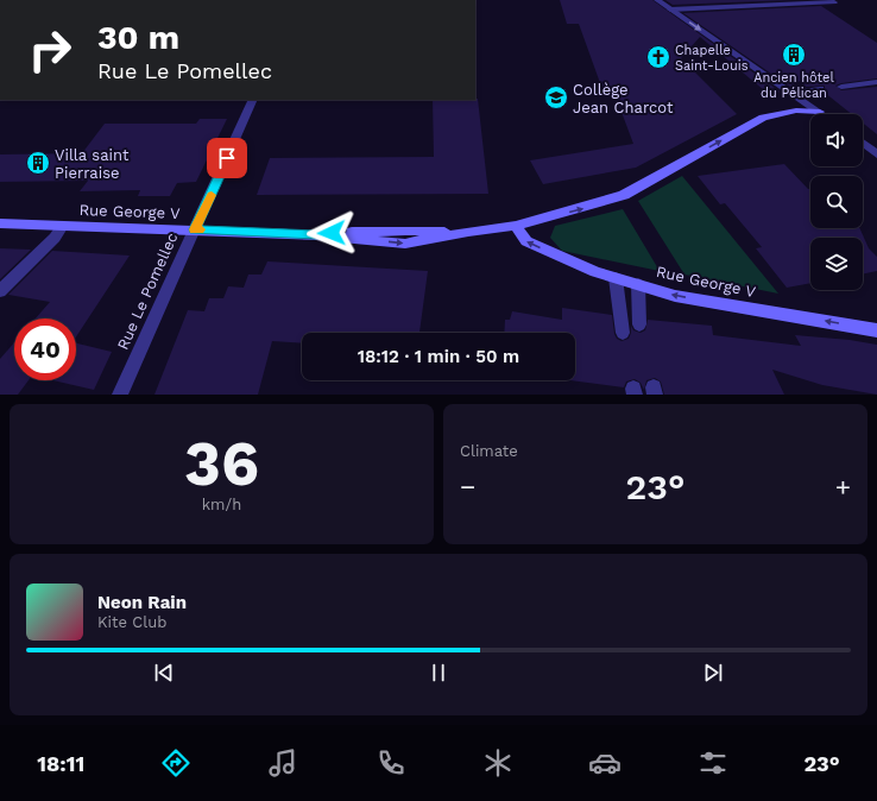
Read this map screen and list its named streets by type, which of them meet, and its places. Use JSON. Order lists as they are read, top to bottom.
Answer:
{
  "streets": {
    "street": ["Rue George V", "Rue Le Pomellec"]
  },
  "crossings": [
    ["Rue George V", "Rue Le Pomellec"]
  ],
  "places": {
    "building": ["Ancien hôtel du Pélican", "Villa saint Pierraise"],
    "church": ["Chapelle Saint-Louis"],
    "school or university": ["Collège Jean Charcot"]
  },
  "page": {
    "turn": ["30 m", "Rue Le Pomellec"],
    "limit": "40",
    "trip": "18:12 · 1 min · 50 m",
    "tile": [
      ["36", "km/h"],
      "Climate"
    ],
    "heat": ["−", "23°", "+"],
    "song": ["Neon Rain", "Kite Club"],
    "tabs": ["18:11", "23°"]
  }
}
